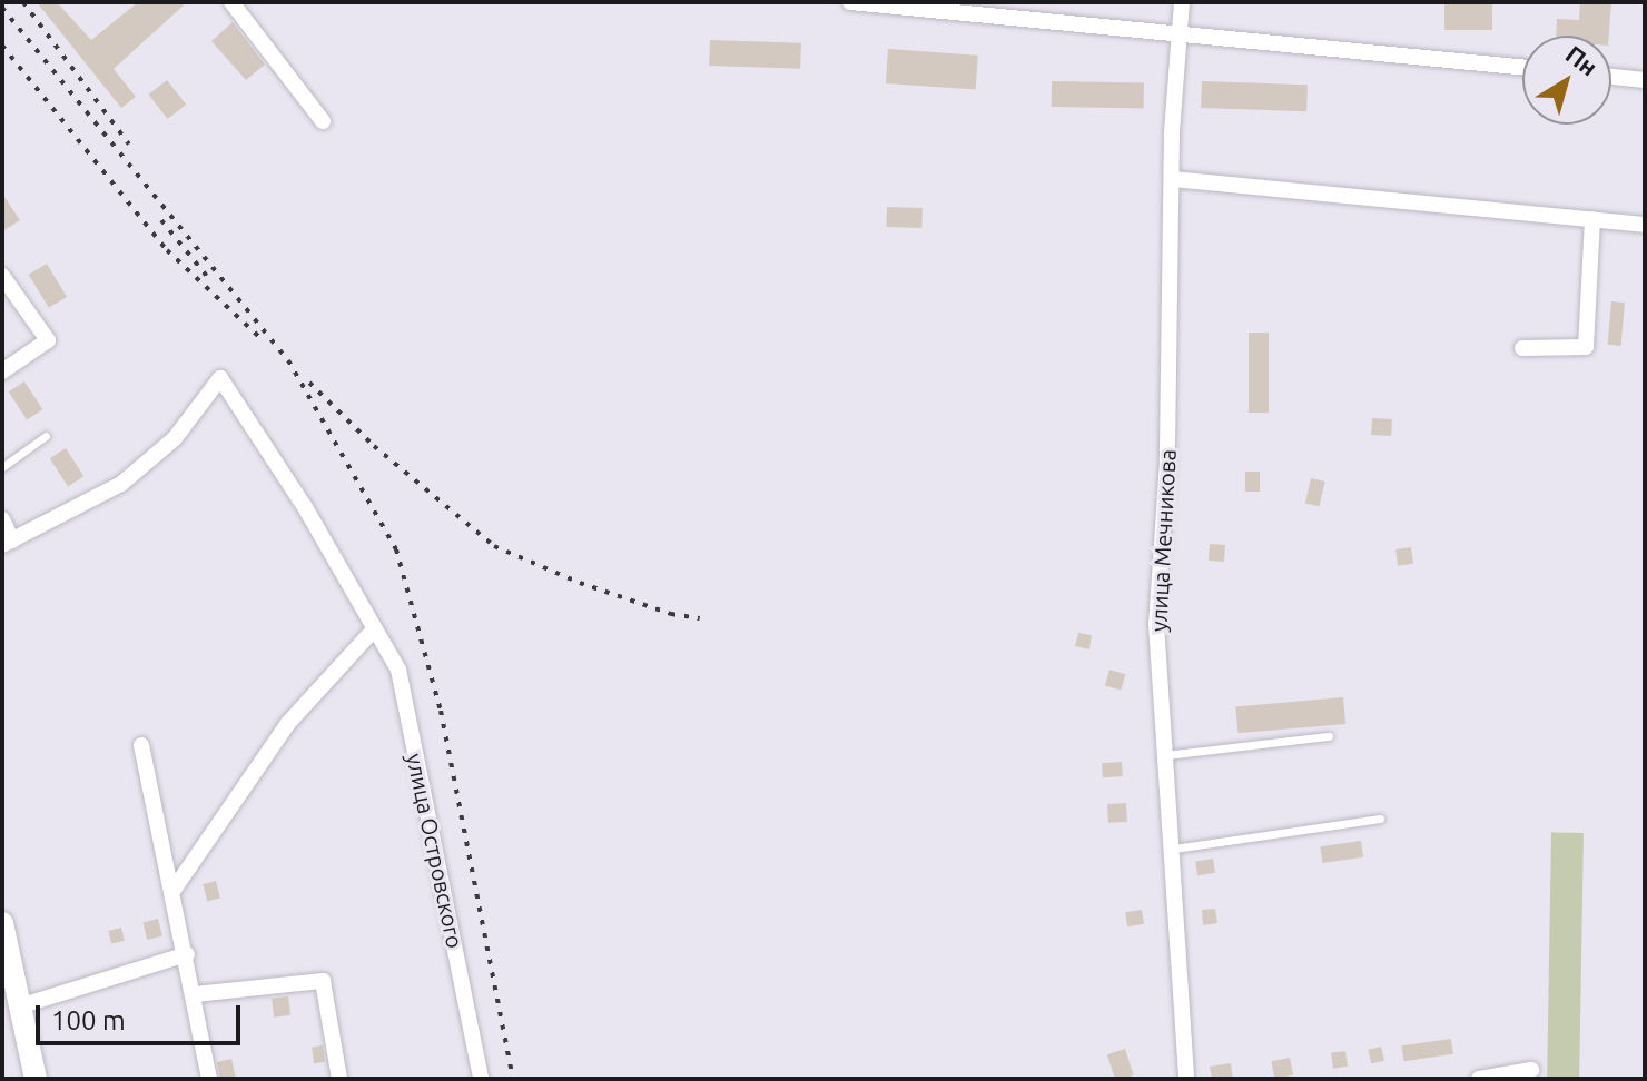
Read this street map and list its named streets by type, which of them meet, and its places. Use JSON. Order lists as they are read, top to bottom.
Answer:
{
  "streets": {
    "street": ["улица Мечникова", "улица Островского"]
  },
  "scale_bar": "100 m",
  "north": "top right"
}
